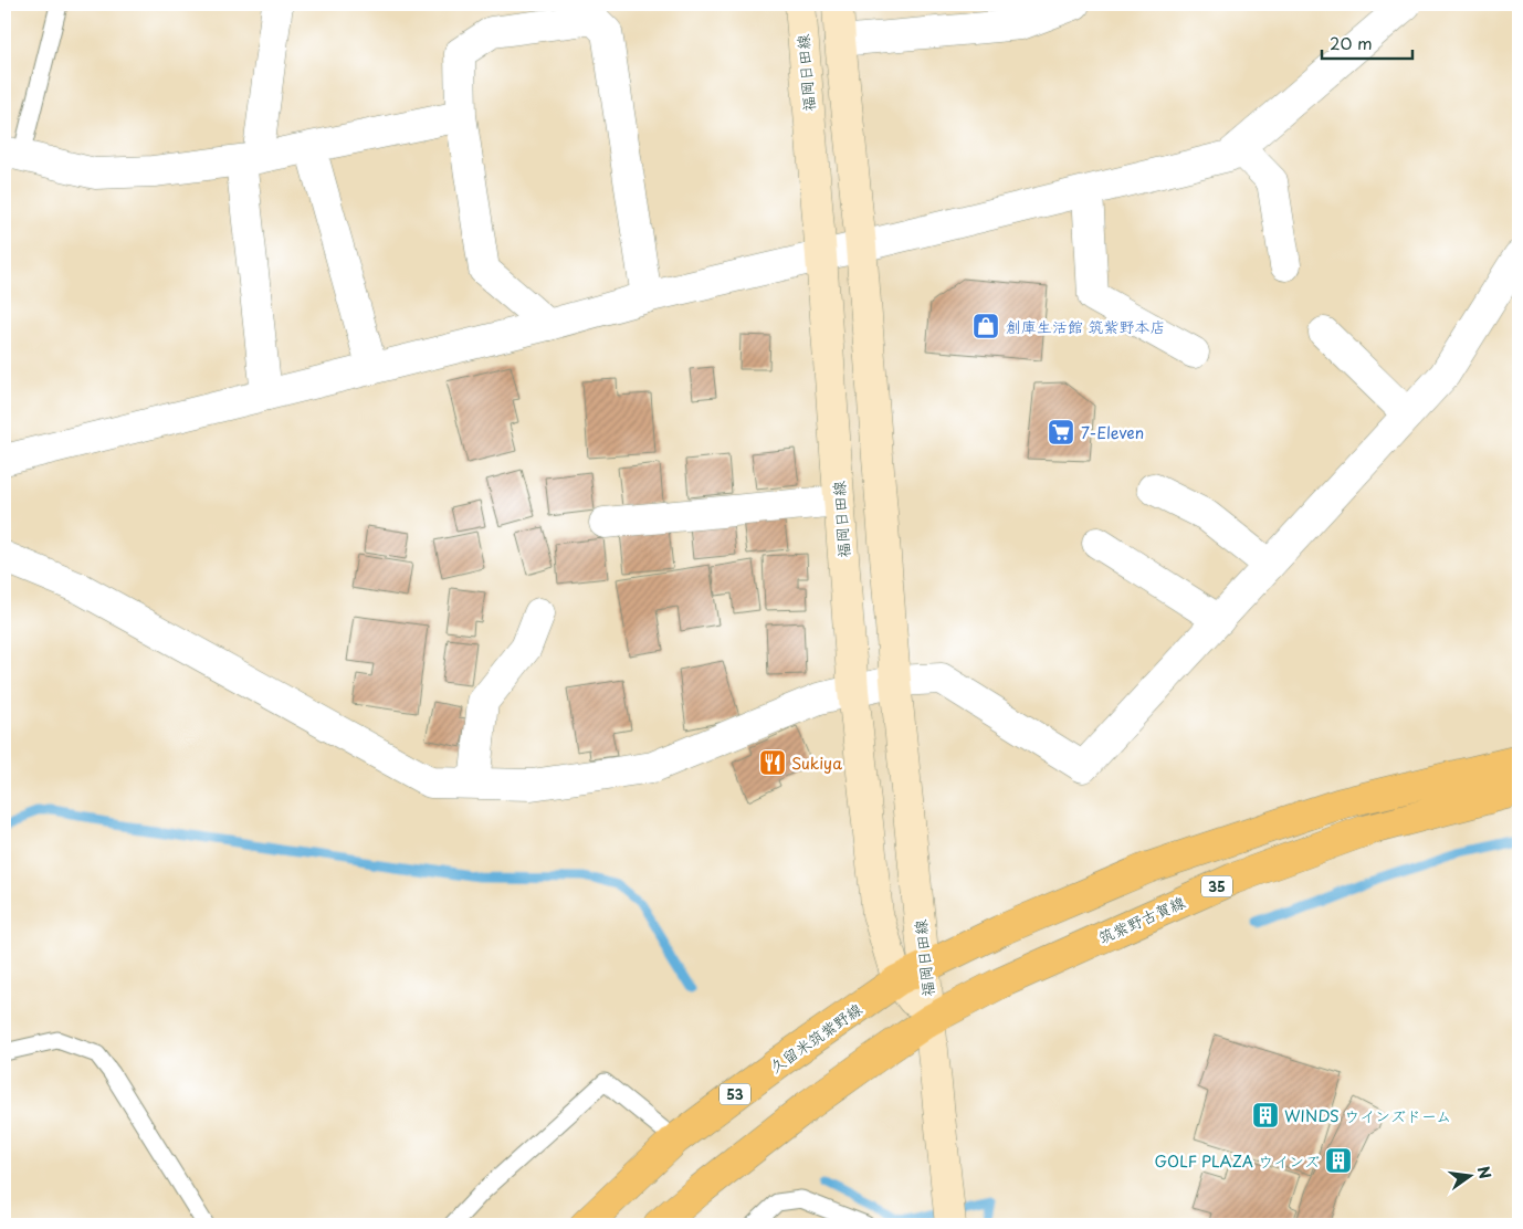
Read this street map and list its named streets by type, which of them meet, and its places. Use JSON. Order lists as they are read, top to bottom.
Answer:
{
  "streets": {
    "main road": [
      "福岡日田線",
      "35",
      "筑紫野古賀線",
      "久留米筑紫野線",
      "53"
    ]
  },
  "crossings": [
    ["福岡日田線", "筑紫野古賀線"],
    ["福岡日田線", "久留米筑紫野線"]
  ],
  "places": {
    "shop": ["創庫生活館 筑紫野本店"],
    "supermarket": ["7-Eleven"],
    "restaurant": ["Sukiya"],
    "building": ["WINDS ウインズドーム", "GOLF PLAZA ウインズ"]
  },
  "scale_bar": "20 m",
  "north": "right"
}
